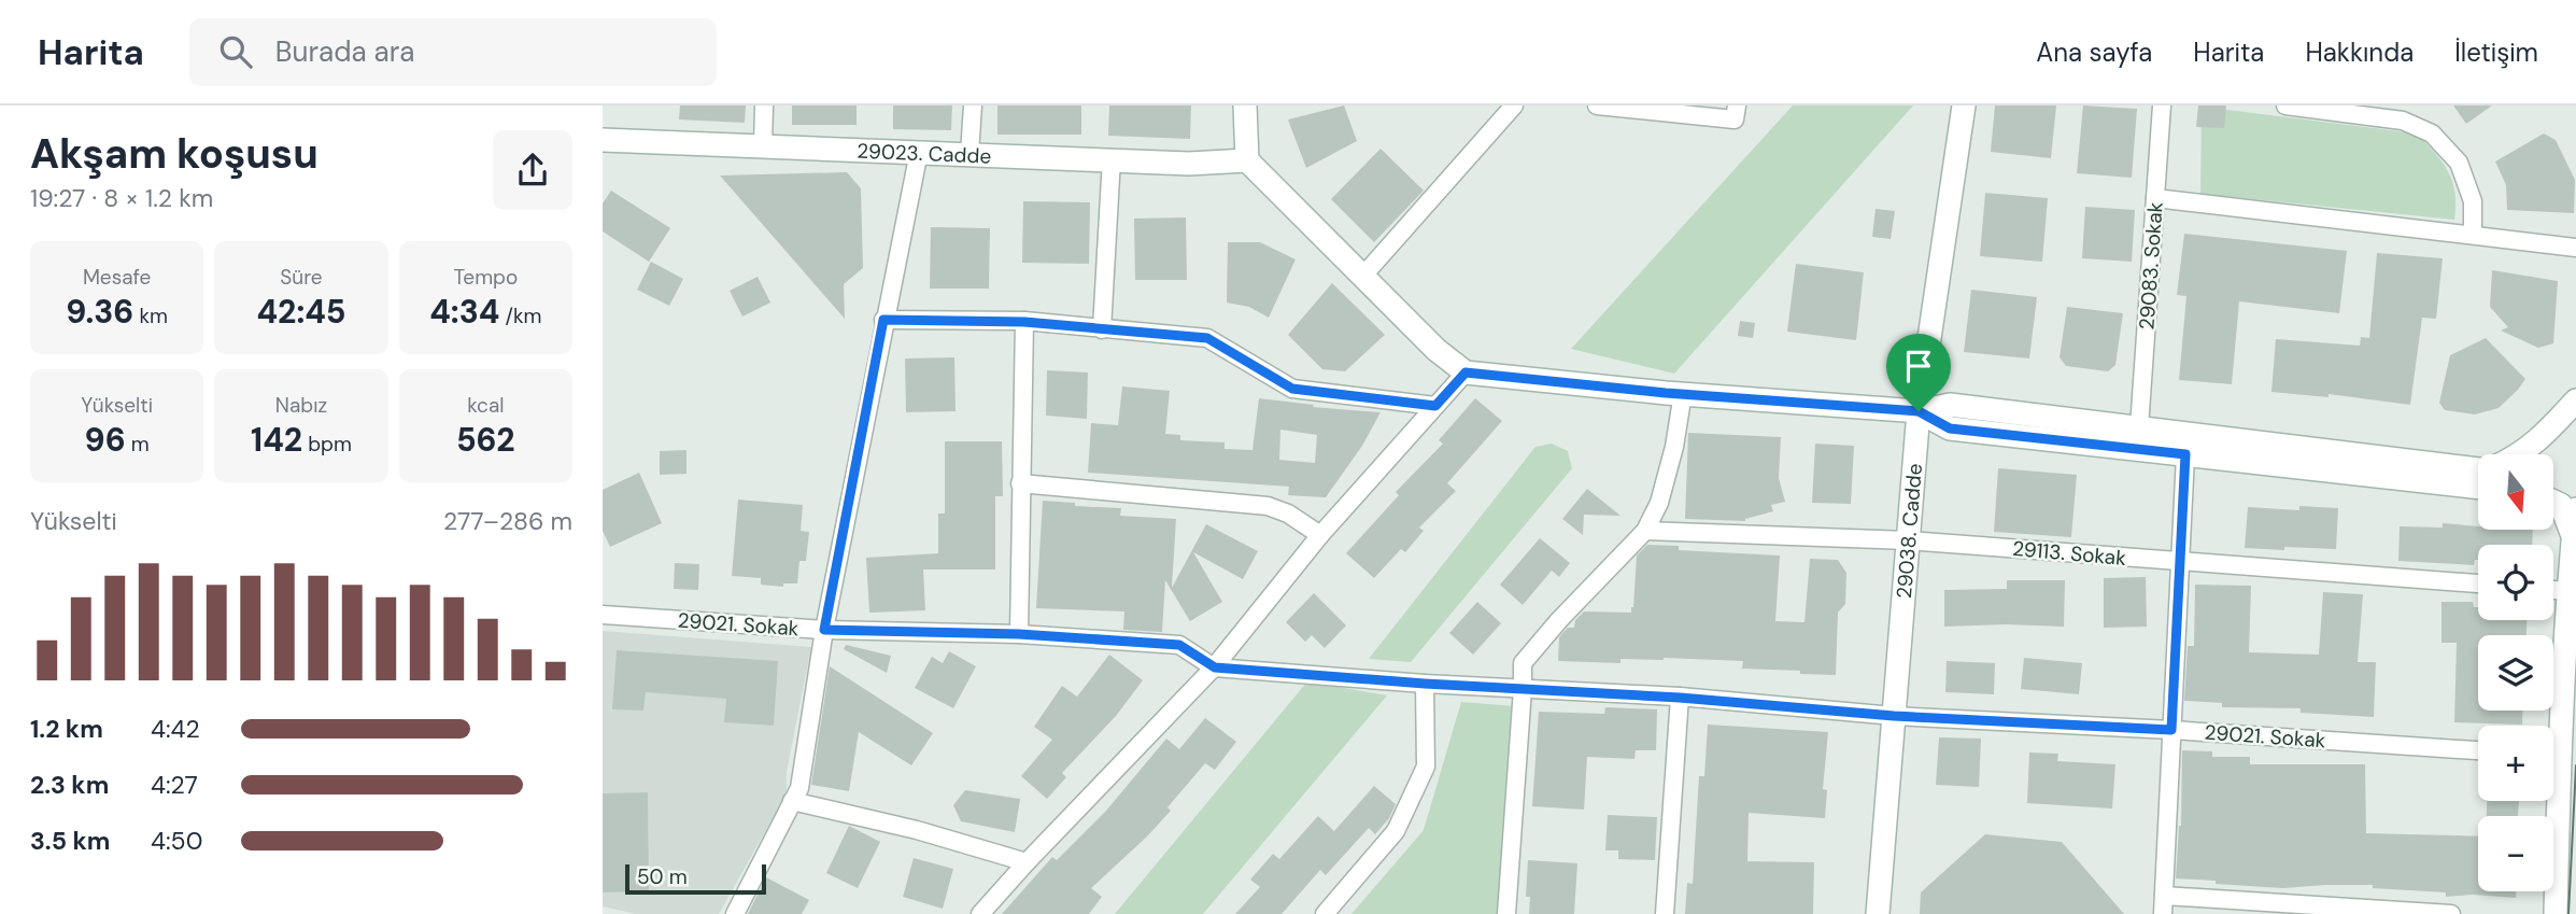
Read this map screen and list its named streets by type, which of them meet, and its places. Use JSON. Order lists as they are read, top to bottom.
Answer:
{
  "streets": {
    "street": [
      "29023. Cadde",
      "29083. Sokak",
      "29038. Cadde",
      "29113. Sokak",
      "29021. Sokak"
    ]
  },
  "crossings": [
    ["29038. Cadde", "29113. Sokak"],
    ["29038. Cadde", "29021. Sokak"]
  ],
  "scale_bar": "50 m",
  "north": "bottom",
  "page": {
    "header": "Harita",
    "search": "Burada ara",
    "nav": [
      "Ana sayfa",
      "Harita",
      "Hakkında",
      "İletişim"
    ],
    "heading": ["Akşam koşusu", "19:27 · 8 × 1.2 km"],
    "stats": [
      ["Mesafe", "9.36 km"],
      ["Süre", "42:45"],
      ["Tempo", "4:34 /km"],
      ["Yükselti", "96 m"],
      ["Nabız", "142 bpm"],
      ["kcal", "562"]
    ],
    "map_buttons": ["+", "−"],
    "chart": ["Yükselti", "277–286 m"],
    "list": [
      {
        "name": "1.2 km",
        "note": "4:42"
      },
      {
        "name": "2.3 km",
        "note": "4:27"
      },
      {
        "name": "3.5 km",
        "note": "4:50"
      }
    ],
    "scale": "50 m"
  }
}
